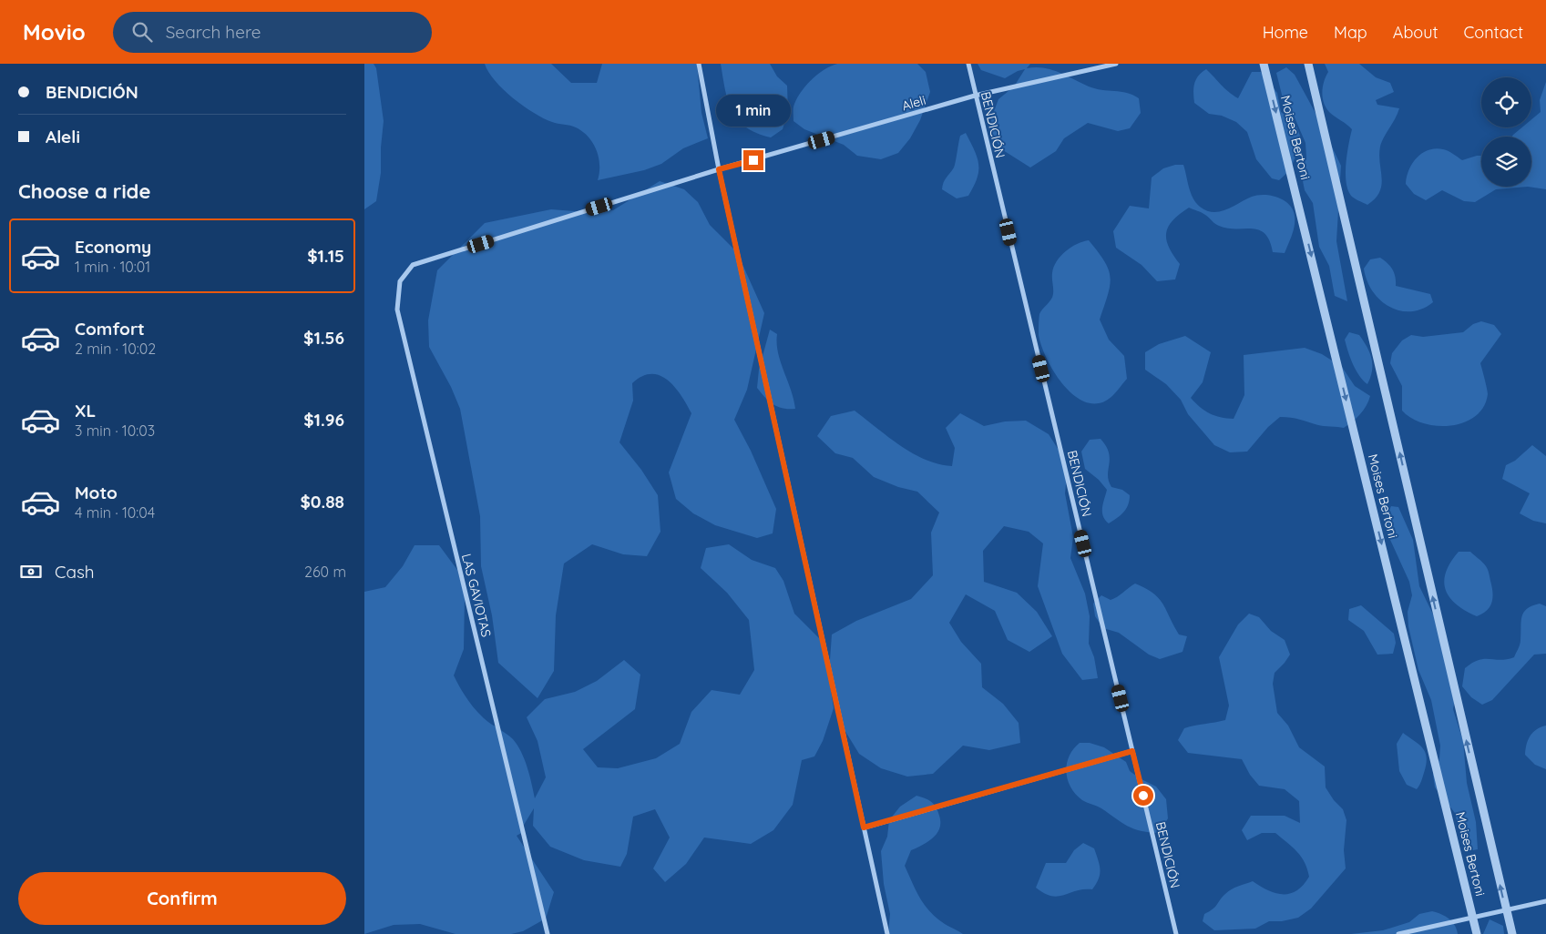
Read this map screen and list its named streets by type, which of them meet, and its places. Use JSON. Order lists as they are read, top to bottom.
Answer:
{
  "streets": {
    "street": [
      "Aleli",
      "BENDICIÓN",
      "Moises Bertoni",
      "LAS GAVIOTAS"
    ]
  },
  "crossings": [
    ["Aleli", "BENDICIÓN"],
    ["Aleli", "LAS GAVIOTAS"]
  ],
  "page": {
    "header": "Movio",
    "search": "Search here",
    "nav": [
      "Home",
      "Map",
      "About",
      "Contact"
    ],
    "banner": ["BENDICIÓN", "Aleli"],
    "bubble": "1 min",
    "heading": "Choose a ride",
    "list": [
      {
        "name": "Economy",
        "note": "1 min · 10:01",
        "value": "$1.15"
      },
      {
        "name": "Comfort",
        "note": "2 min · 10:02",
        "value": "$1.56"
      },
      {
        "name": "XL",
        "note": "3 min · 10:03",
        "value": "$1.96"
      },
      {
        "name": "Moto",
        "note": "4 min · 10:04",
        "value": "$0.88"
      }
    ],
    "pay": ["Cash", "260 m"],
    "buttons": "Confirm"
  }
}
